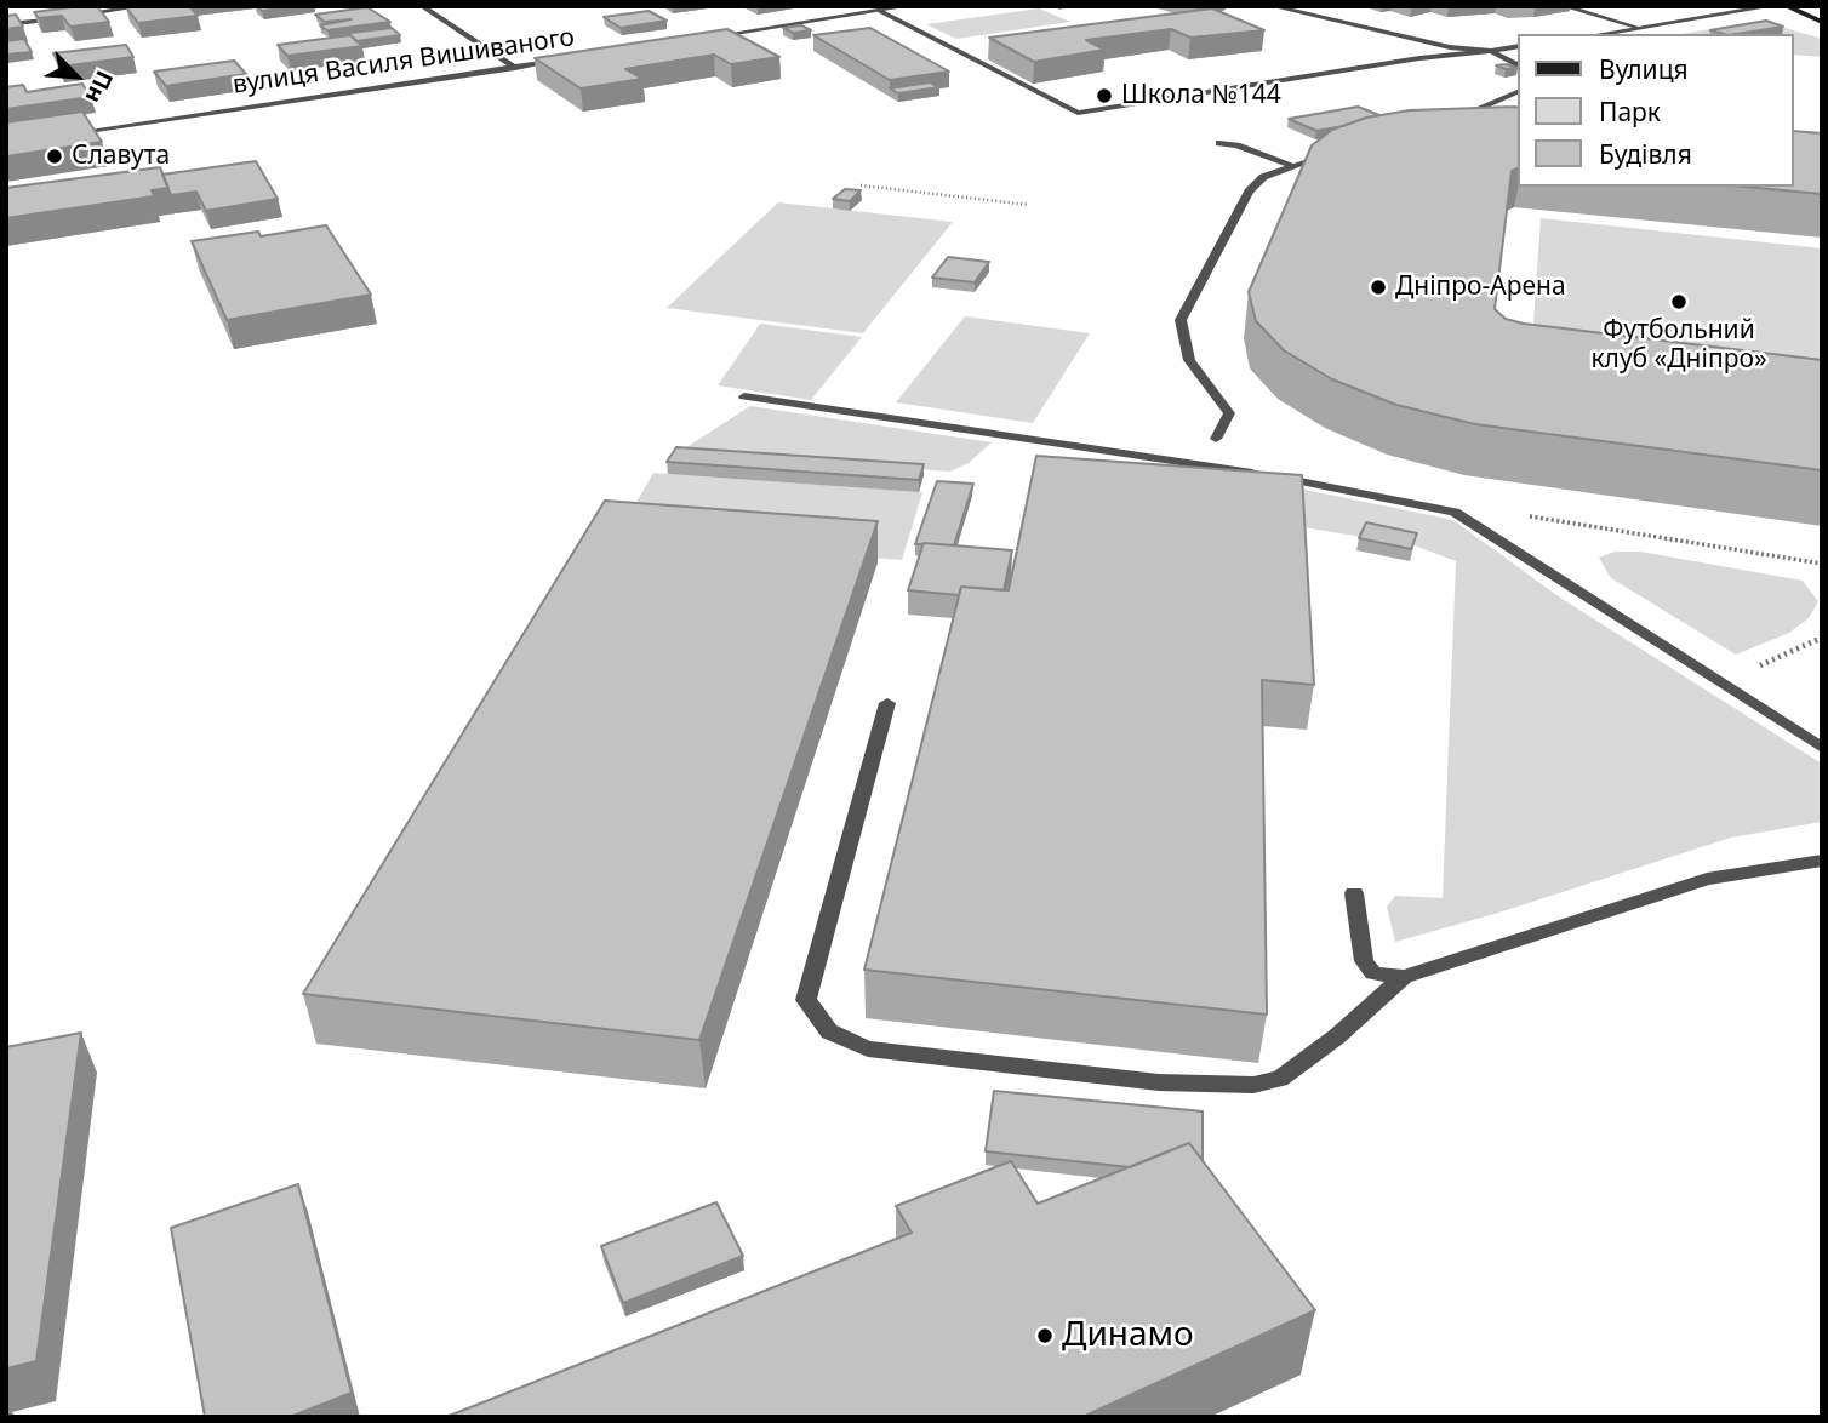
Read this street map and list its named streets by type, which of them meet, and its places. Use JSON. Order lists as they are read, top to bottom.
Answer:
{
  "streets": {
    "street": ["вулиця Василя Вишиваного"]
  },
  "places": [
    "Школа №144",
    "Славута",
    "Дніпро-Арена",
    "Футбольний клуб «Дніпро»",
    "Динамо"
  ],
  "legend": ["Вулиця", "Парк", "Будівля"],
  "north": "bottom right"
}
